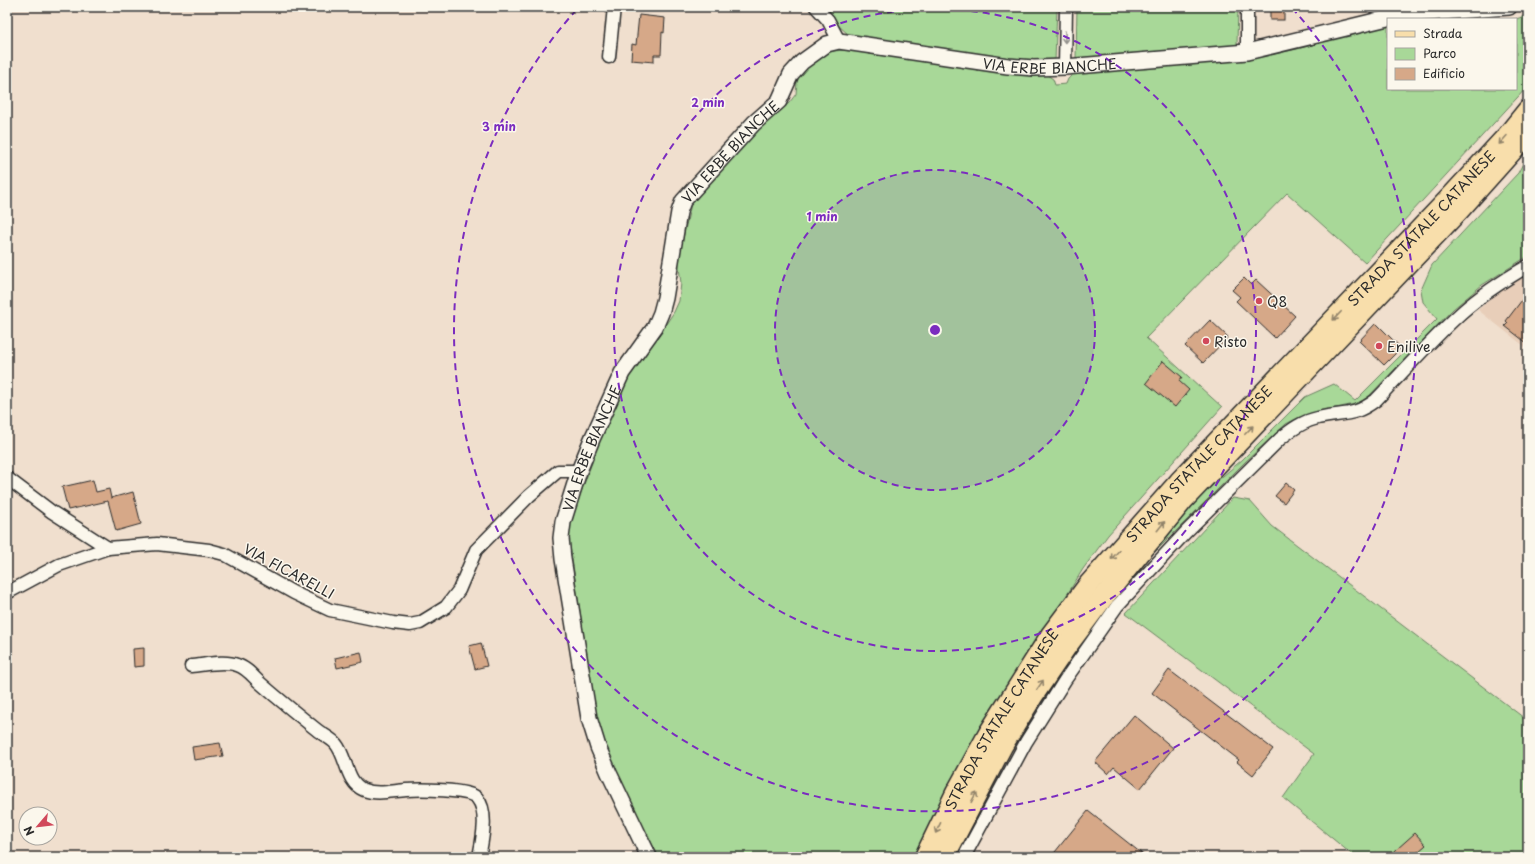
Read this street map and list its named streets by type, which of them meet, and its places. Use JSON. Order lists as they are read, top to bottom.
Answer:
{
  "streets": {
    "main road": ["STRADA STATALE CATANESE"],
    "street": ["VIA ERBE BIANCHE", "VIA FICARELLI"]
  },
  "crossings": [
    ["VIA ERBE BIANCHE", "VIA FICARELLI"]
  ],
  "places": ["Q8", "Risto", "Enilive"],
  "legend": ["Strada", "Parco", "Edificio"],
  "north": "bottom left",
  "rings": ["2 min", "3 min", "1 min"]
}
